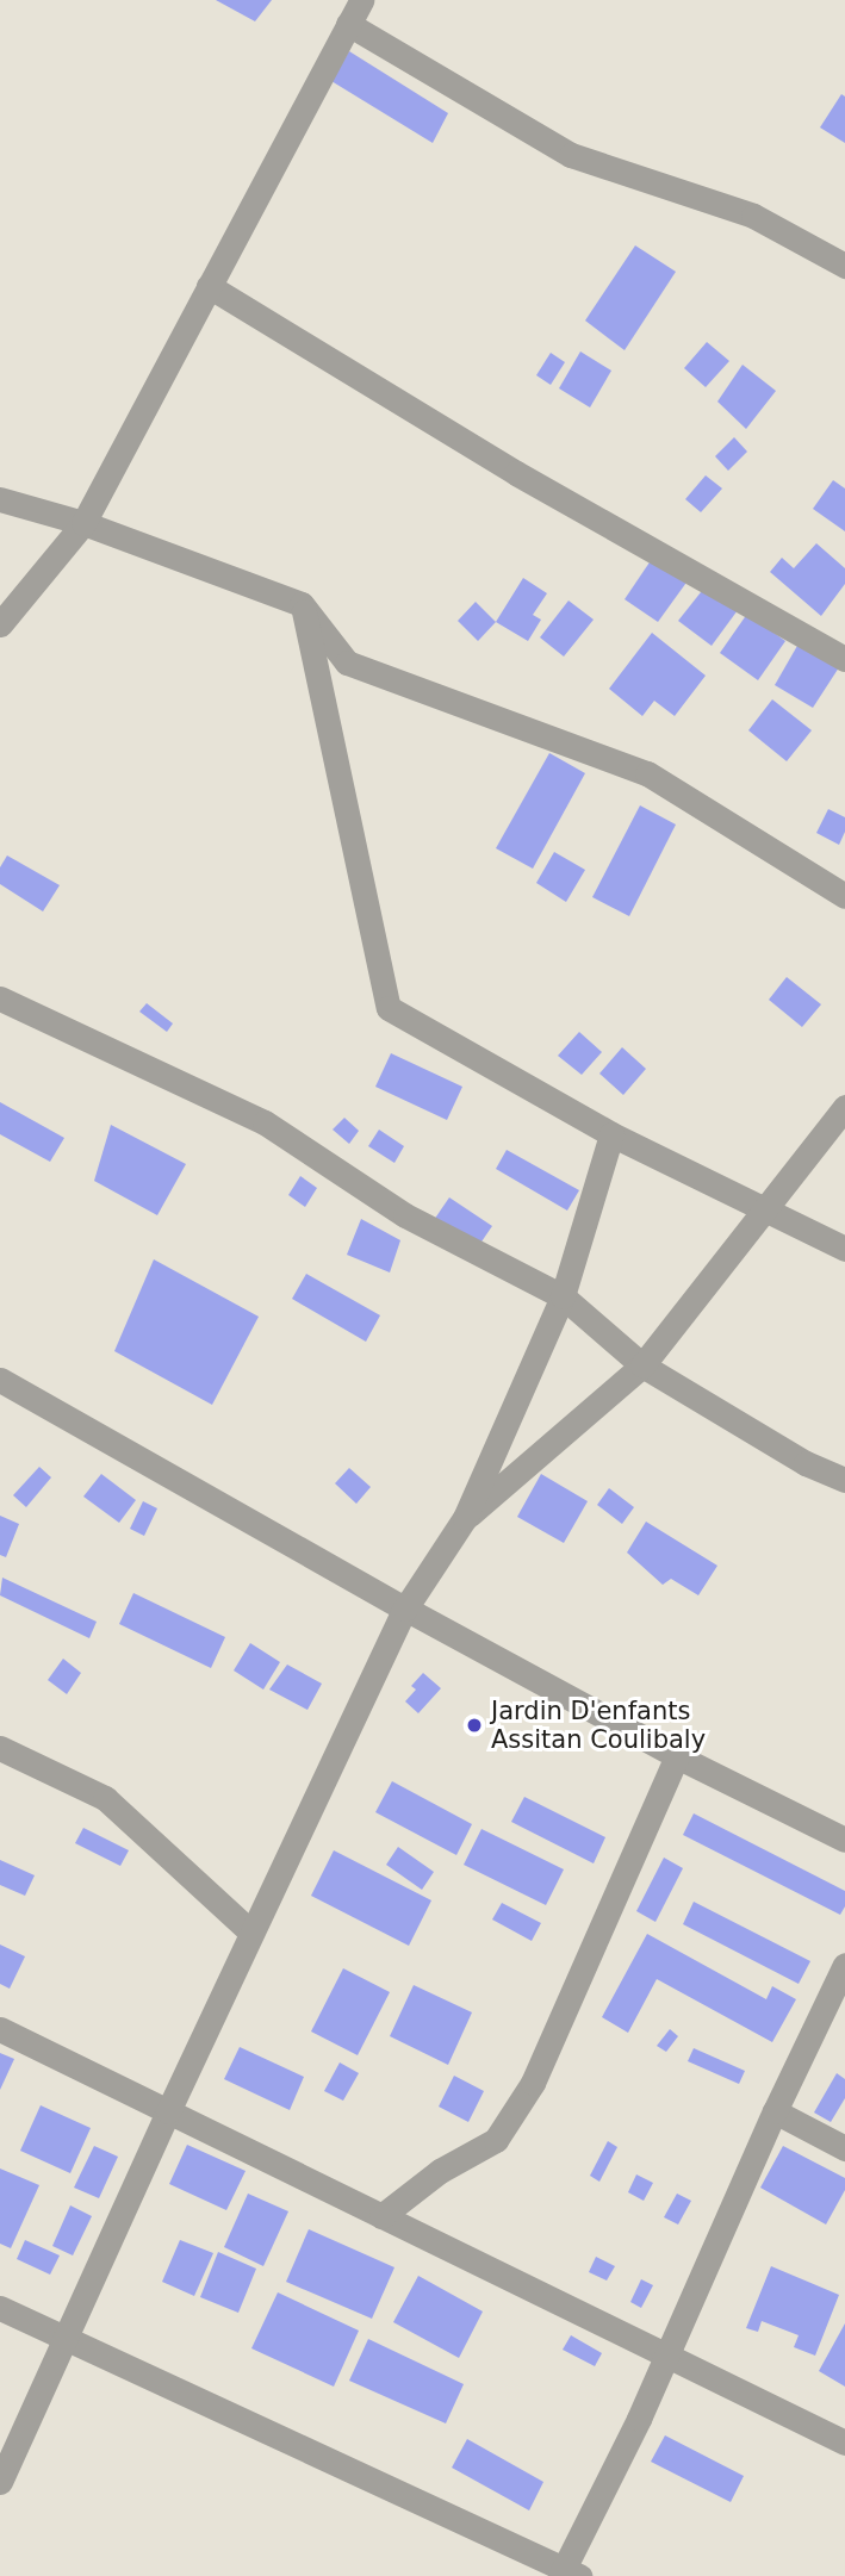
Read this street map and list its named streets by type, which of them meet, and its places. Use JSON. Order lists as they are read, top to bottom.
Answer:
{
  "places": ["Jardin D'enfants Assitan Coulibaly"]
}
